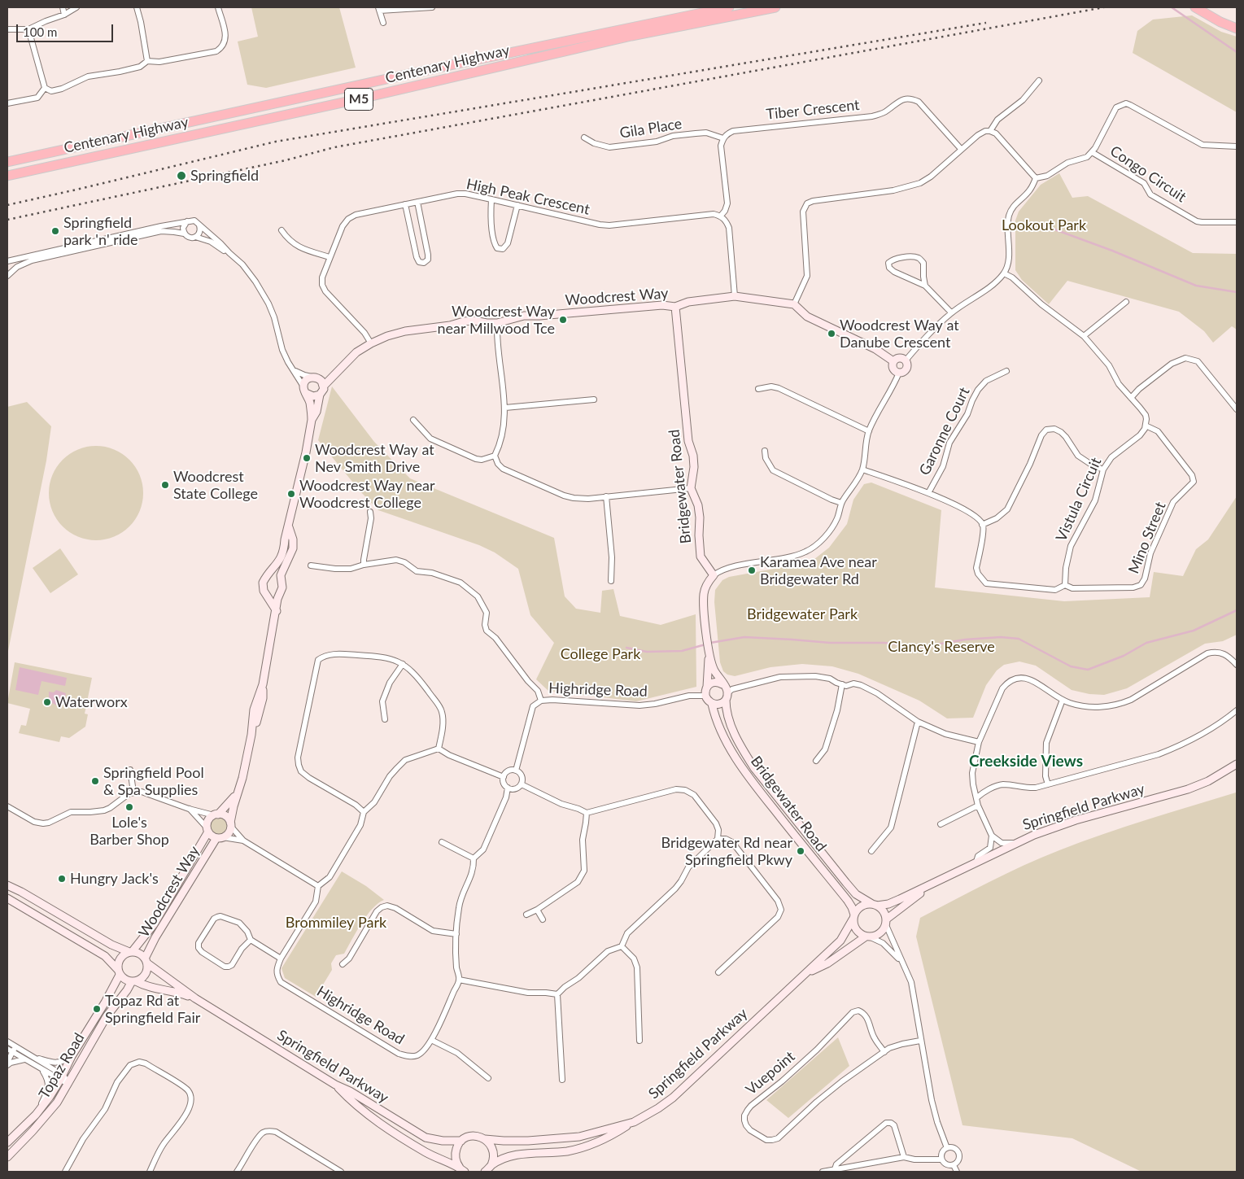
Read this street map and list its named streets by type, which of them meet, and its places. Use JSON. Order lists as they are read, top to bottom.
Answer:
{
  "streets": {
    "highway": ["Centenary Highway", "M5"],
    "street": [
      "Tiber Crescent",
      "Gila Place",
      "Congo Circuit",
      "High Peak Crescent",
      "Woodcrest Way",
      "Garonne Court",
      "Bridgewater Road",
      "Vistula Circuit",
      "Mino Street",
      "Highridge Road",
      "Springfield Parkway",
      "Topaz Road",
      "Vuepoint"
    ]
  },
  "crossings": [
    ["Tiber Crescent", "Gila Place"],
    ["High Peak Crescent", "Woodcrest Way"],
    ["Woodcrest Way", "Bridgewater Road"],
    ["Woodcrest Way", "Springfield Parkway"],
    ["Woodcrest Way", "Topaz Road"],
    ["Bridgewater Road", "Highridge Road"],
    ["Bridgewater Road", "Springfield Parkway"],
    ["Vistula Circuit", "Mino Street"],
    ["Springfield Parkway", "Topaz Road"]
  ],
  "districts": ["Creekside Views"],
  "parks": [
    "Lookout Park",
    "Bridgewater Park",
    "Clancy's Reserve",
    "College Park",
    "Brommiley Park"
  ],
  "places": [
    "Springfield",
    "Springfield park 'n' ride",
    "Woodcrest Way near Millwood Tce",
    "Woodcrest Way at Danube Crescent",
    "Woodcrest Way at Nev Smith Drive",
    "Woodcrest State College",
    "Woodcrest Way near Woodcrest College",
    "Karamea Ave near Bridgewater Rd",
    "Waterworx",
    "Springfield Pool & Spa Supplies",
    "Lole's Barber Shop",
    "Bridgewater Rd near Springfield Pkwy",
    "Hungry Jack's",
    "Topaz Rd at Springfield Fair"
  ],
  "scale_bar": "100 m"
}
